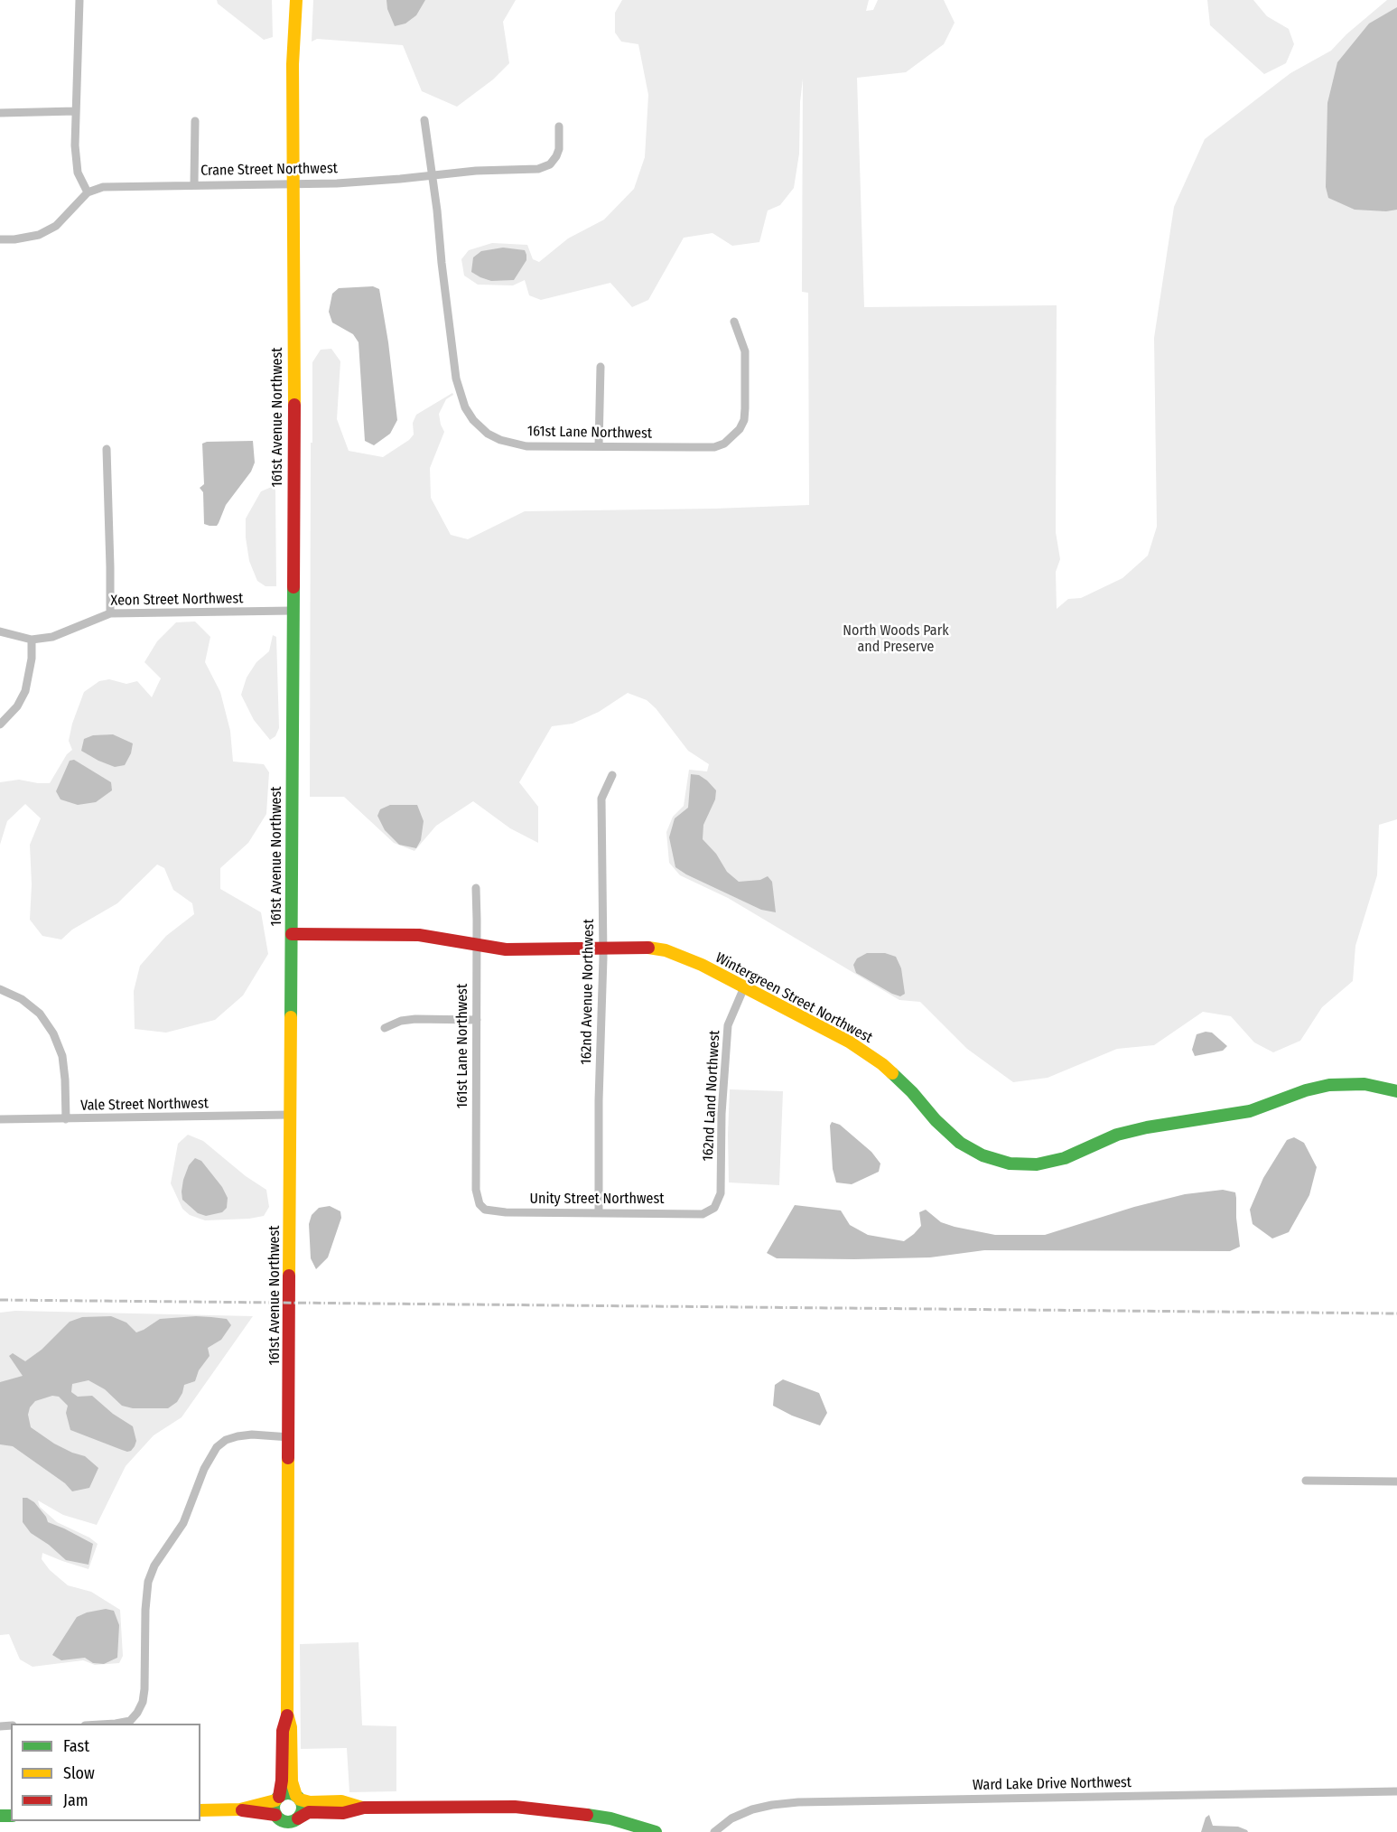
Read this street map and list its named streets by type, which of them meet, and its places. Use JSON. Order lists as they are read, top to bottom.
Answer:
{
  "streets": {
    "main road": ["161st Avenue Northwest", "Wintergreen Street Northwest"],
    "street": [
      "Crane Street Northwest",
      "161st Lane Northwest",
      "Xeon Street Northwest",
      "162nd Avenue Northwest",
      "162nd Land Northwest",
      "Vale Street Northwest",
      "Unity Street Northwest",
      "Ward Lake Drive Northwest"
    ]
  },
  "crossings": [
    ["Crane Street Northwest", "161st Avenue Northwest"],
    ["Crane Street Northwest", "161st Lane Northwest"],
    ["161st Avenue Northwest", "Xeon Street Northwest"],
    ["161st Avenue Northwest", "Wintergreen Street Northwest"],
    ["161st Avenue Northwest", "Vale Street Northwest"],
    ["161st Lane Northwest", "Wintergreen Street Northwest"],
    ["161st Lane Northwest", "Unity Street Northwest"],
    ["162nd Avenue Northwest", "Wintergreen Street Northwest"],
    ["162nd Avenue Northwest", "Unity Street Northwest"],
    ["Wintergreen Street Northwest", "162nd Land Northwest"],
    ["162nd Land Northwest", "Unity Street Northwest"]
  ],
  "parks": ["North Woods Park and Preserve"],
  "legend": ["Fast", "Slow", "Jam"]
}
